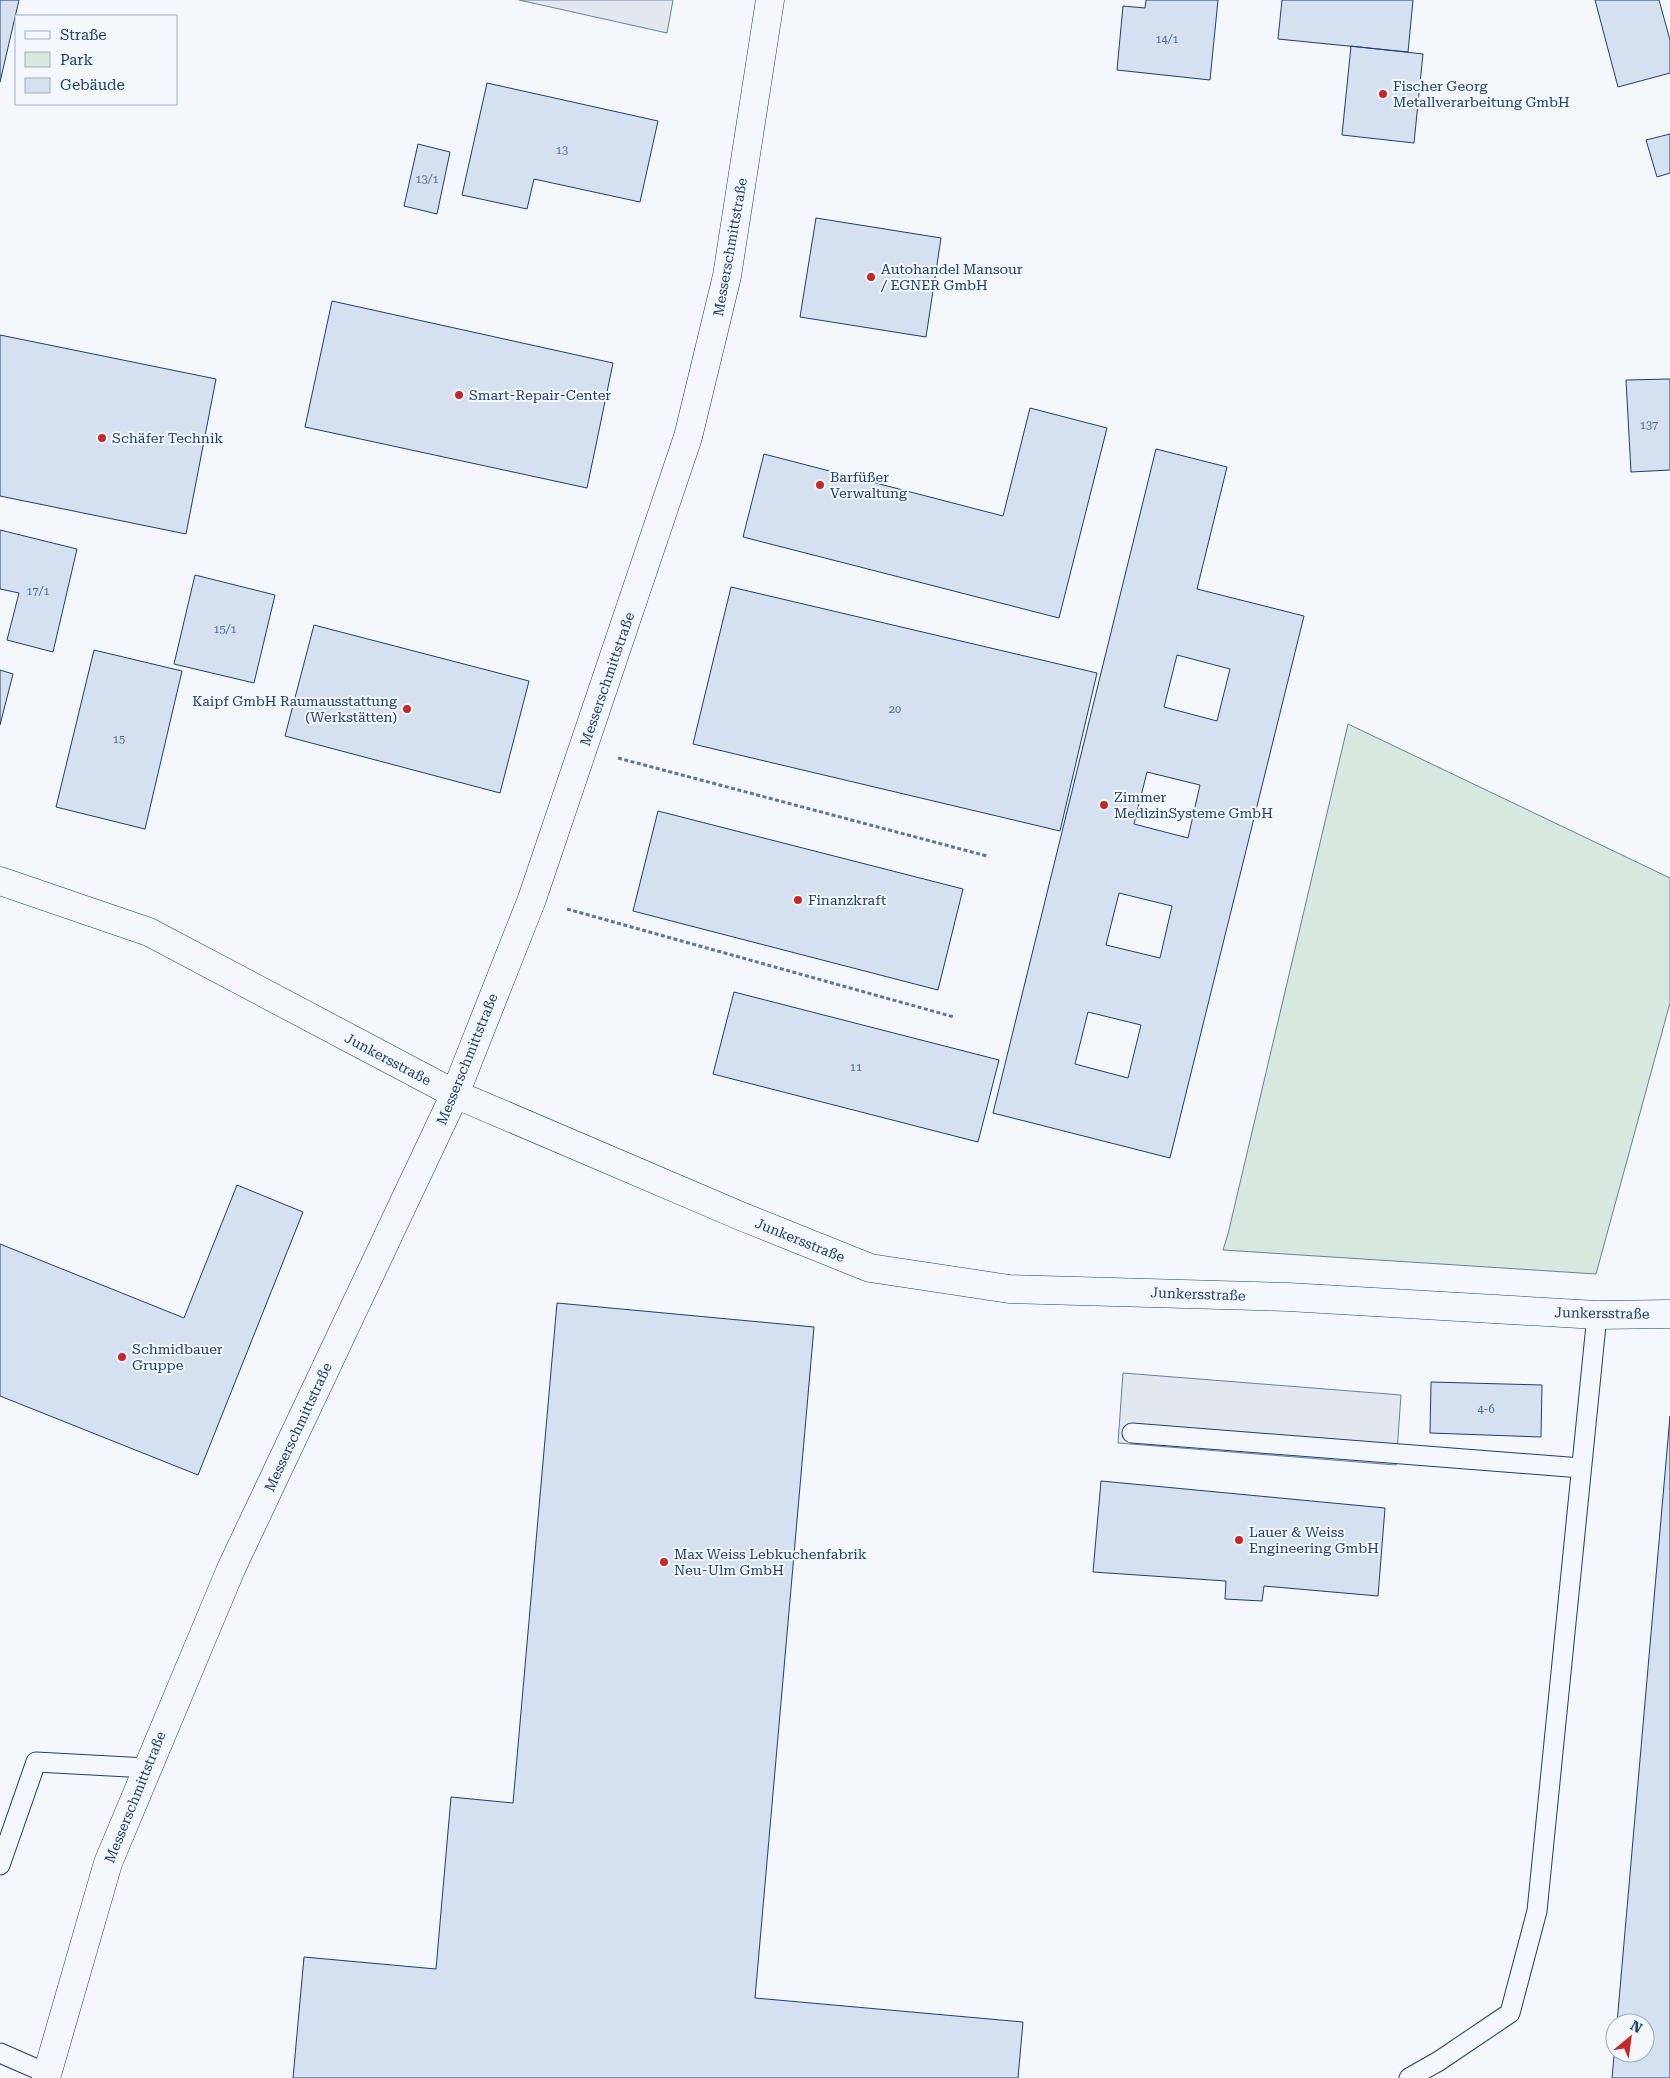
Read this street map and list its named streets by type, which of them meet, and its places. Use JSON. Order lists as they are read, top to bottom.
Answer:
{
  "streets": {
    "street": ["Messerschmittstraße", "Junkersstraße"]
  },
  "crossings": [
    ["Messerschmittstraße", "Junkersstraße"]
  ],
  "places": [
    "Fischer Georg Metallverarbeitung GmbH",
    "Autohandel Mansour / EGNER GmbH",
    "Smart-Repair-Center",
    "Schäfer Technik",
    "Barfüßer Verwaltung",
    "Kaipf GmbH Raumausstattung (Werkstätten)",
    "Zimmer MedizinSysteme GmbH",
    "Finanzkraft",
    "Schmidbauer Gruppe",
    "Lauer & Weiss Engineering GmbH",
    "Max Weiss Lebkuchenfabrik Neu-Ulm GmbH"
  ],
  "house_numbers": [
    "14/1",
    "13",
    "13/1",
    "137",
    "17/1",
    "15/1",
    "20",
    "15",
    "11",
    "4-6"
  ],
  "legend": ["Straße", "Park", "Gebäude"],
  "north": "top right"
}
